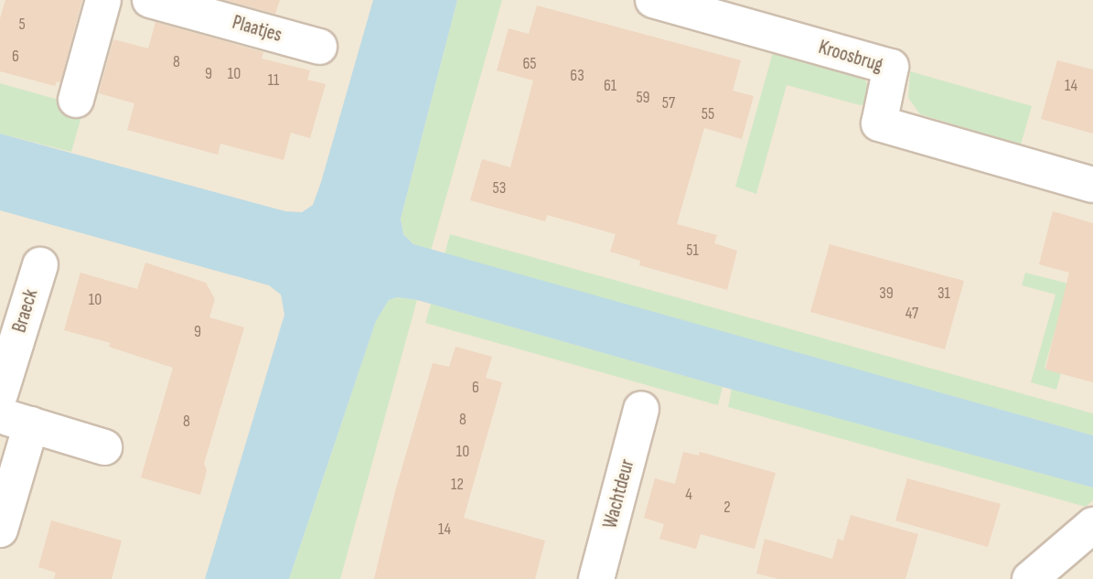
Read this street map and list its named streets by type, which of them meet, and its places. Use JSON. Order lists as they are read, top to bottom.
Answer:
{
  "streets": {
    "street": [
      "Plaatjes",
      "Kroosbrug",
      "Braeck",
      "Wachtdeur"
    ]
  },
  "house_numbers": [
    "5",
    "6",
    "8",
    "65",
    "9",
    "10",
    "63",
    "11",
    "61",
    "14",
    "59",
    "57",
    "55",
    "53",
    "51",
    "39",
    "31",
    "10",
    "47",
    "9",
    "6",
    "8",
    "8",
    "10",
    "12",
    "4",
    "2",
    "14"
  ]
}
